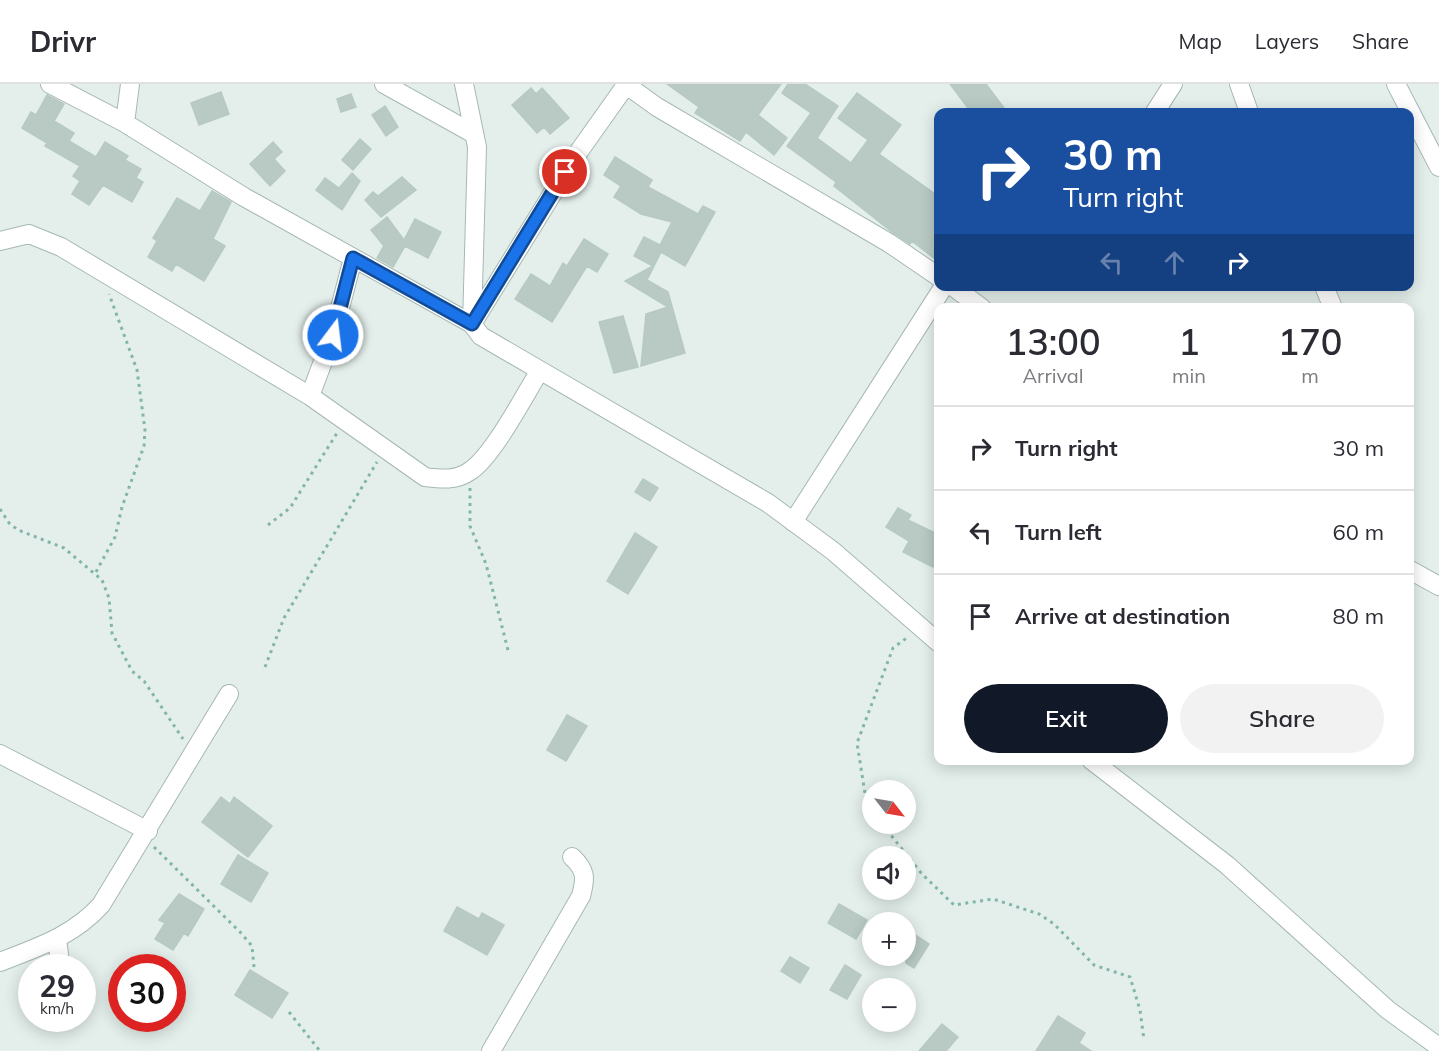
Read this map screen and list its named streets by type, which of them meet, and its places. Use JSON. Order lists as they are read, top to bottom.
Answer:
{
  "north": "bottom right",
  "page": {
    "header": "Drivr",
    "nav": ["Map", "Layers", "Share"],
    "turn": ["30 m", "Turn right"],
    "eta": [
      "13:00",
      "Arrival",
      "1",
      "min",
      "170",
      "m"
    ],
    "list": [
      {
        "name": "Turn right",
        "value": "30 m"
      },
      {
        "name": "Turn left",
        "value": "60 m"
      },
      {
        "name": "Arrive at destination",
        "value": "80 m"
      }
    ],
    "buttons": ["Exit", "Share"],
    "map_buttons": ["+", "−"],
    "speed": "29 km/h",
    "limit": "30"
  }
}
